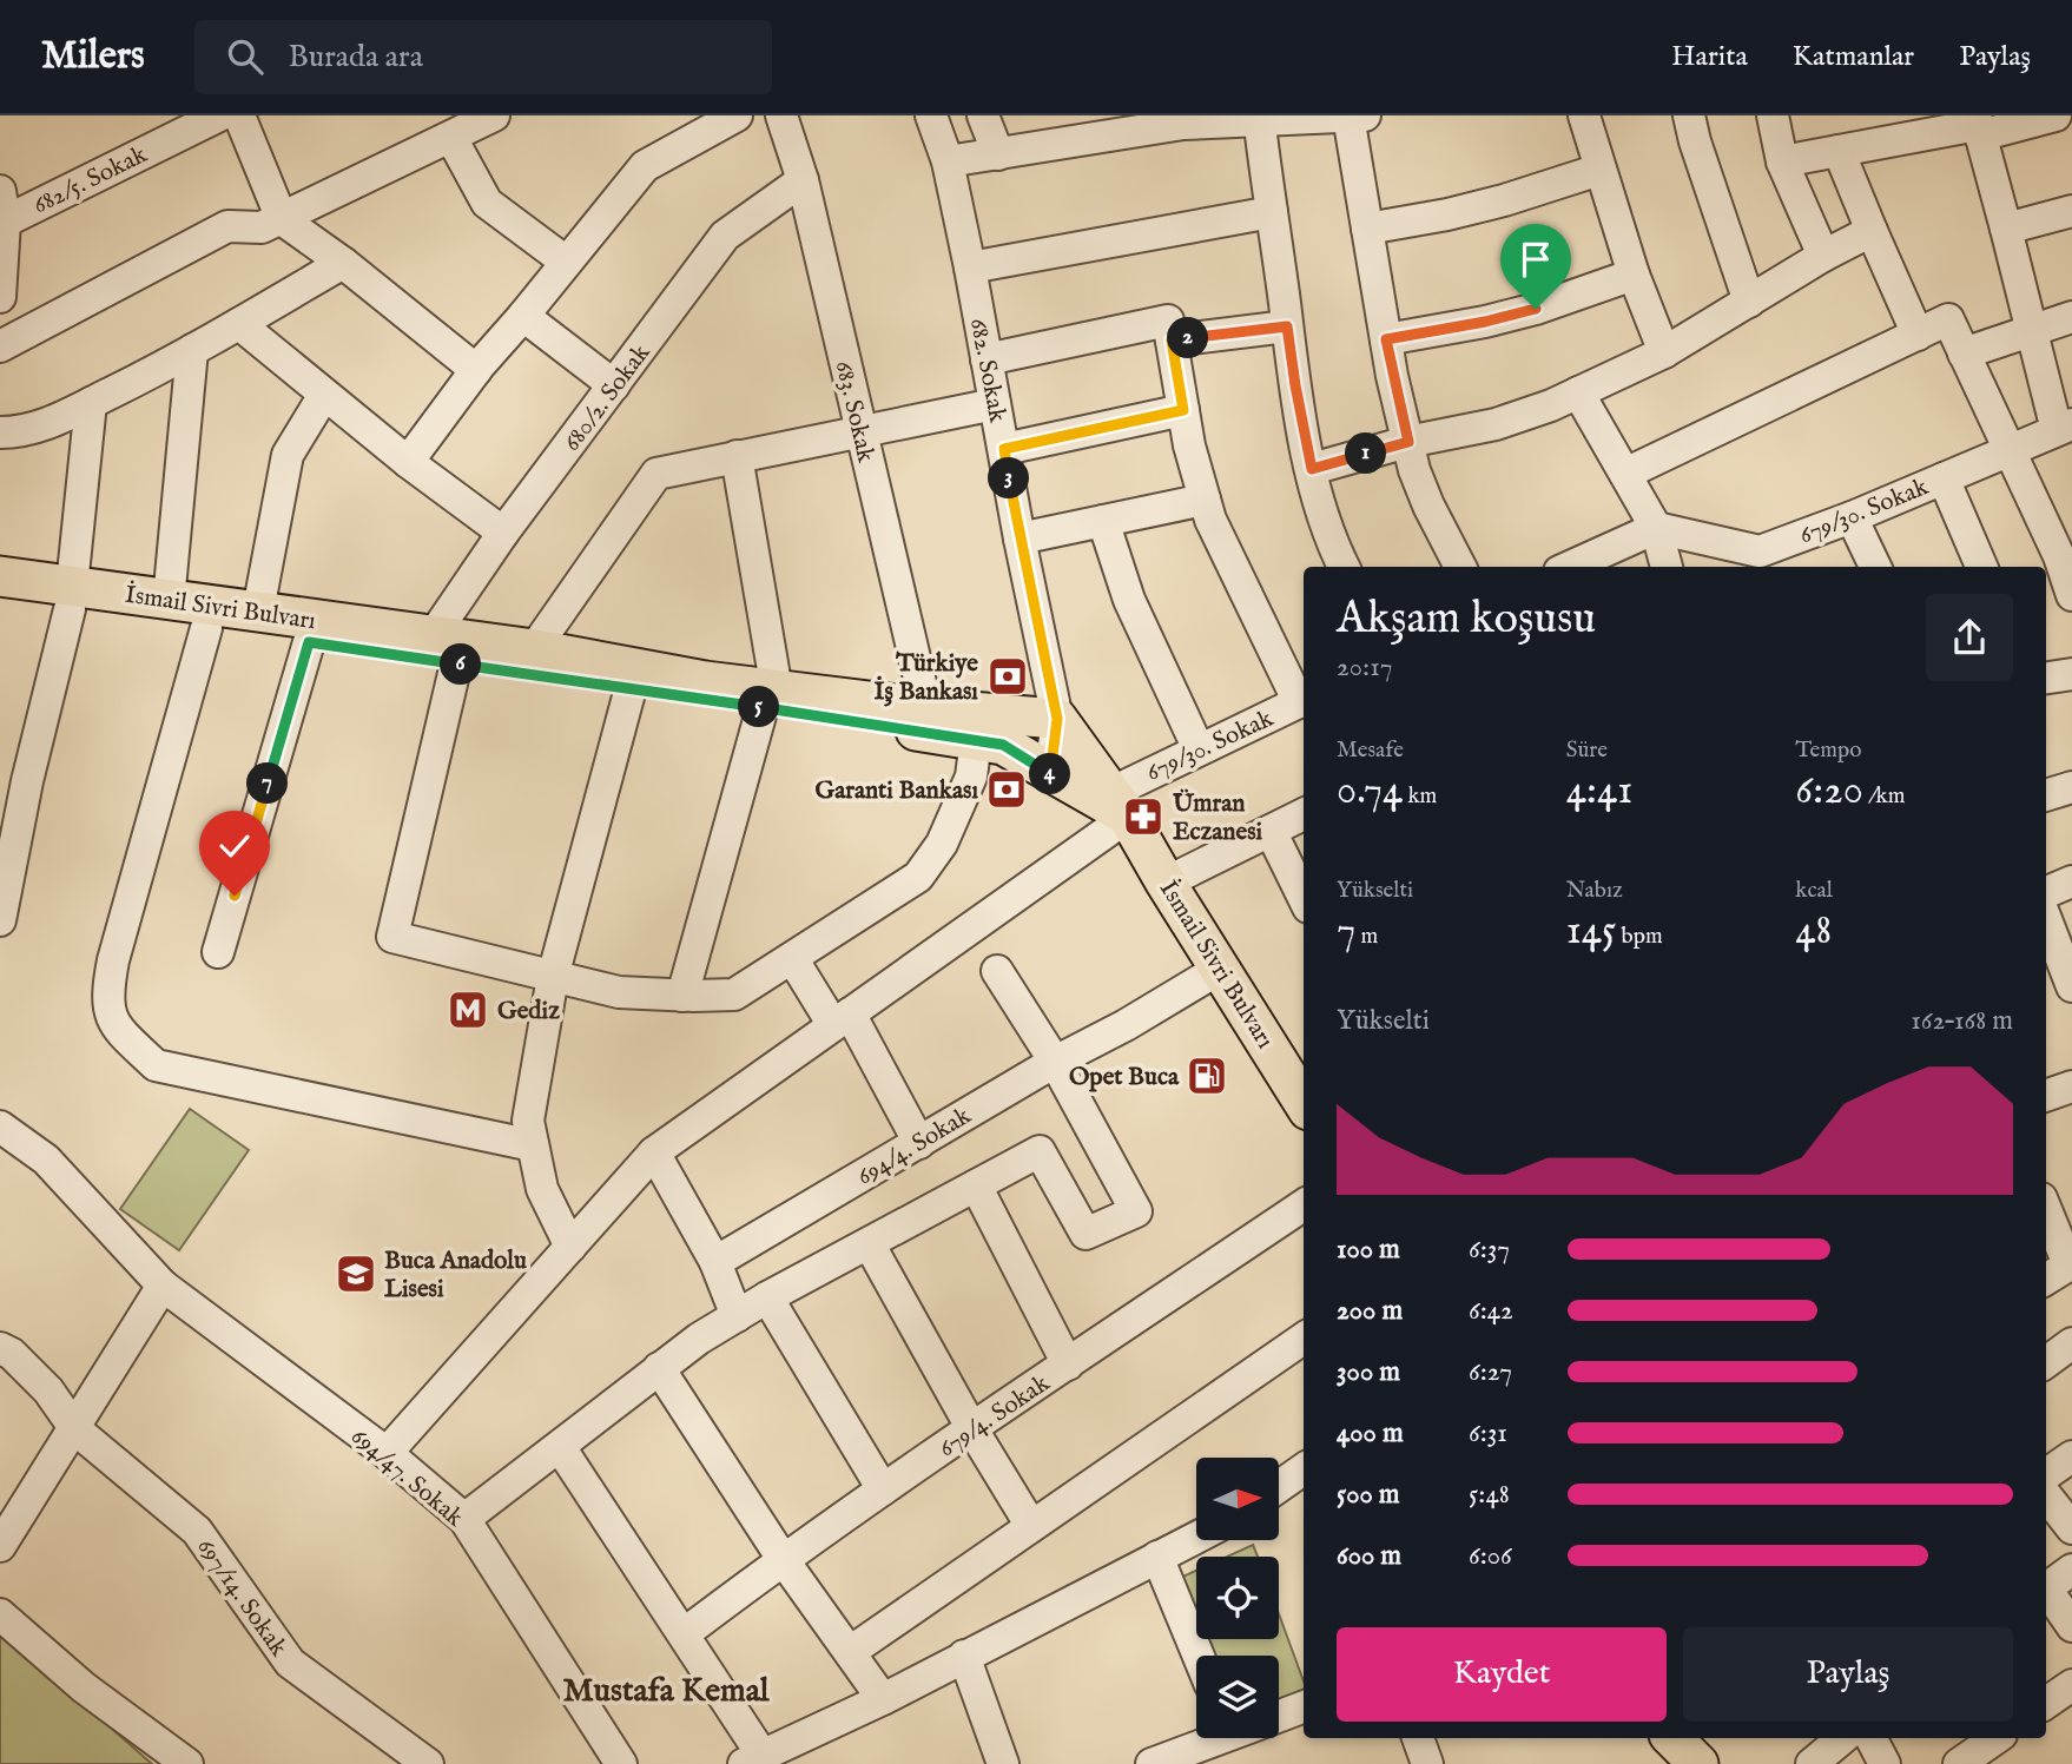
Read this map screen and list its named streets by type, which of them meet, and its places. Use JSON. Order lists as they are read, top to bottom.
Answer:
{
  "streets": {
    "main road": ["İsmail Sivri Bulvarı"],
    "street": [
      "682/5. Sokak",
      "682. Sokak",
      "680/2. Sokak",
      "683. Sokak",
      "679/30. Sokak",
      "694/4. Sokak",
      "679/4. Sokak",
      "694/47. Sokak",
      "697/14. Sokak"
    ]
  },
  "crossings": [
    ["682. Sokak", "İsmail Sivri Bulvarı"],
    ["680/2. Sokak", "683. Sokak"],
    ["680/2. Sokak", "İsmail Sivri Bulvarı"],
    ["683. Sokak", "İsmail Sivri Bulvarı"],
    ["679/30. Sokak", "İsmail Sivri Bulvarı"],
    ["679/30. Sokak", "694/47. Sokak"],
    ["İsmail Sivri Bulvarı", "694/4. Sokak"]
  ],
  "districts": ["Mustafa Kemal"],
  "places": {
    "bank": ["Türkiye İş Bankası", "Garanti Bankası"],
    "pharmacy": ["Ümran Eczanesi"],
    "metro station": ["Gediz"],
    "fuel station": ["Opet Buca"],
    "school or university": ["Buca Anadolu Lisesi"]
  },
  "north": "right",
  "page": {
    "header": "Milers",
    "search": "Burada ara",
    "nav": ["Harita", "Katmanlar", "Paylaş"],
    "pins": [
      "2",
      "1",
      "3",
      "6",
      "5",
      "4",
      "7"
    ],
    "heading": ["Akşam koşusu", "20:17"],
    "stats": [
      ["Mesafe", "0.74 km"],
      ["Süre", "4:41"],
      ["Tempo", "6:20 /km"],
      ["Yükselti", "7 m"],
      ["Nabız", "145 bpm"],
      ["kcal", "48"]
    ],
    "chart": ["Yükselti", "162–168 m"],
    "list": [
      {
        "name": "100 m",
        "note": "6:37"
      },
      {
        "name": "200 m",
        "note": "6:42"
      },
      {
        "name": "300 m",
        "note": "6:27"
      },
      {
        "name": "400 m",
        "note": "6:31"
      },
      {
        "name": "500 m",
        "note": "5:48"
      },
      {
        "name": "600 m",
        "note": "6:06"
      }
    ],
    "buttons": ["Kaydet", "Paylaş"]
  }
}
